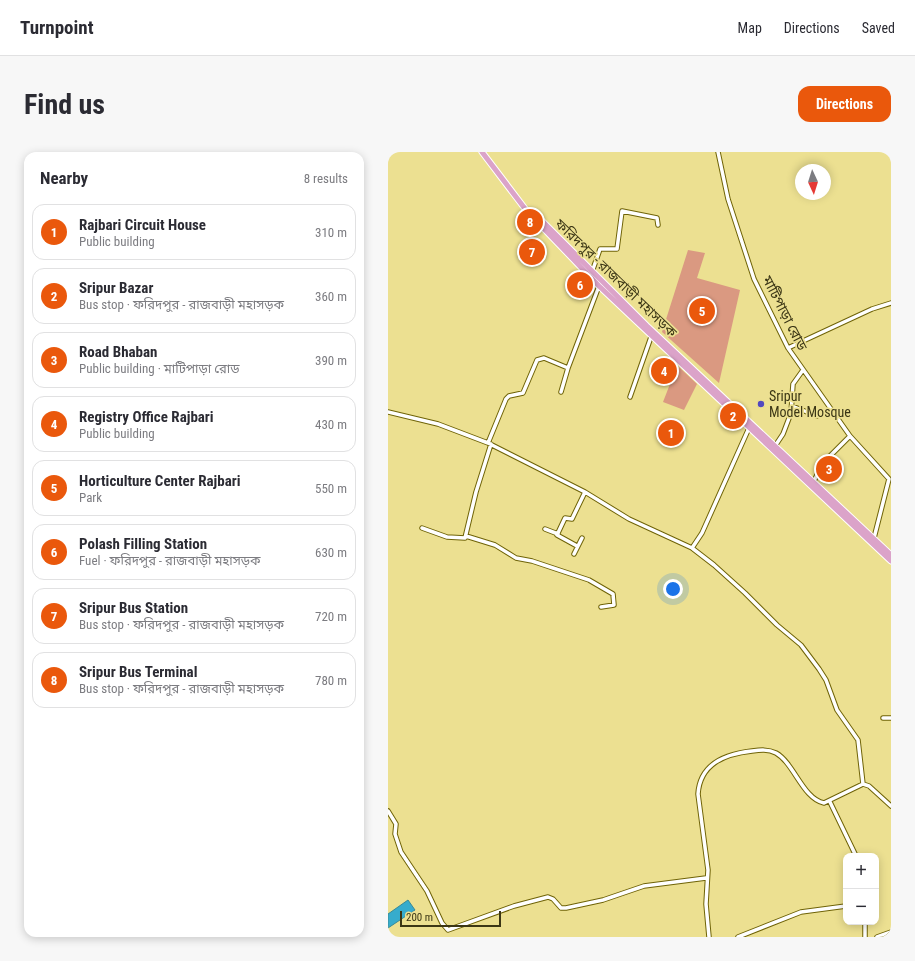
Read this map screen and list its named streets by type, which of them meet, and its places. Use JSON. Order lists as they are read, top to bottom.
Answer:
{
  "streets": {
    "main road": ["ফরিদপুর - রাজবাড়ী মহাসড়ক"],
    "street": ["মাটিপাড়া রোড"]
  },
  "crossings": [
    ["ফরিদপুর - রাজবাড়ী মহাসড়ক", "মাটিপাড়া রোড"]
  ],
  "places": ["Sripur Model Mosque"],
  "scale_bar": "200 m",
  "north": "bottom",
  "page": {
    "header": "Turnpoint",
    "nav": ["Map", "Directions", "Saved"],
    "buttons": "Directions",
    "title": "Find us",
    "heading": ["Nearby", "8 results"],
    "list": [
      {
        "mark": "1",
        "name": "Rajbari Circuit House",
        "note": "Public building",
        "value": "310 m"
      },
      {
        "mark": "2",
        "name": "Sripur Bazar",
        "note": "Bus stop · ফরিদপুর - রাজবাড়ী মহাসড়ক",
        "value": "360 m"
      },
      {
        "mark": "3",
        "name": "Road Bhaban",
        "note": "Public building · মাটিপাড়া রোড",
        "value": "390 m"
      },
      {
        "mark": "4",
        "name": "Registry Office Rajbari",
        "note": "Public building",
        "value": "430 m"
      },
      {
        "mark": "5",
        "name": "Horticulture Center Rajbari",
        "note": "Park",
        "value": "550 m"
      },
      {
        "mark": "6",
        "name": "Polash Filling Station",
        "note": "Fuel · ফরিদপুর - রাজবাড়ী মহাসড়ক",
        "value": "630 m"
      },
      {
        "mark": "7",
        "name": "Sripur Bus Station",
        "note": "Bus stop · ফরিদপুর - রাজবাড়ী মহাসড়ক",
        "value": "720 m"
      },
      {
        "mark": "8",
        "name": "Sripur Bus Terminal",
        "note": "Bus stop · ফরিদপুর - রাজবাড়ী মহাসড়ক",
        "value": "780 m"
      }
    ],
    "pins": [
      "8",
      "7",
      "6",
      "5",
      "4",
      "2",
      "1",
      "3"
    ],
    "map_buttons": ["+", "−"],
    "scale": "200 m"
  }
}
